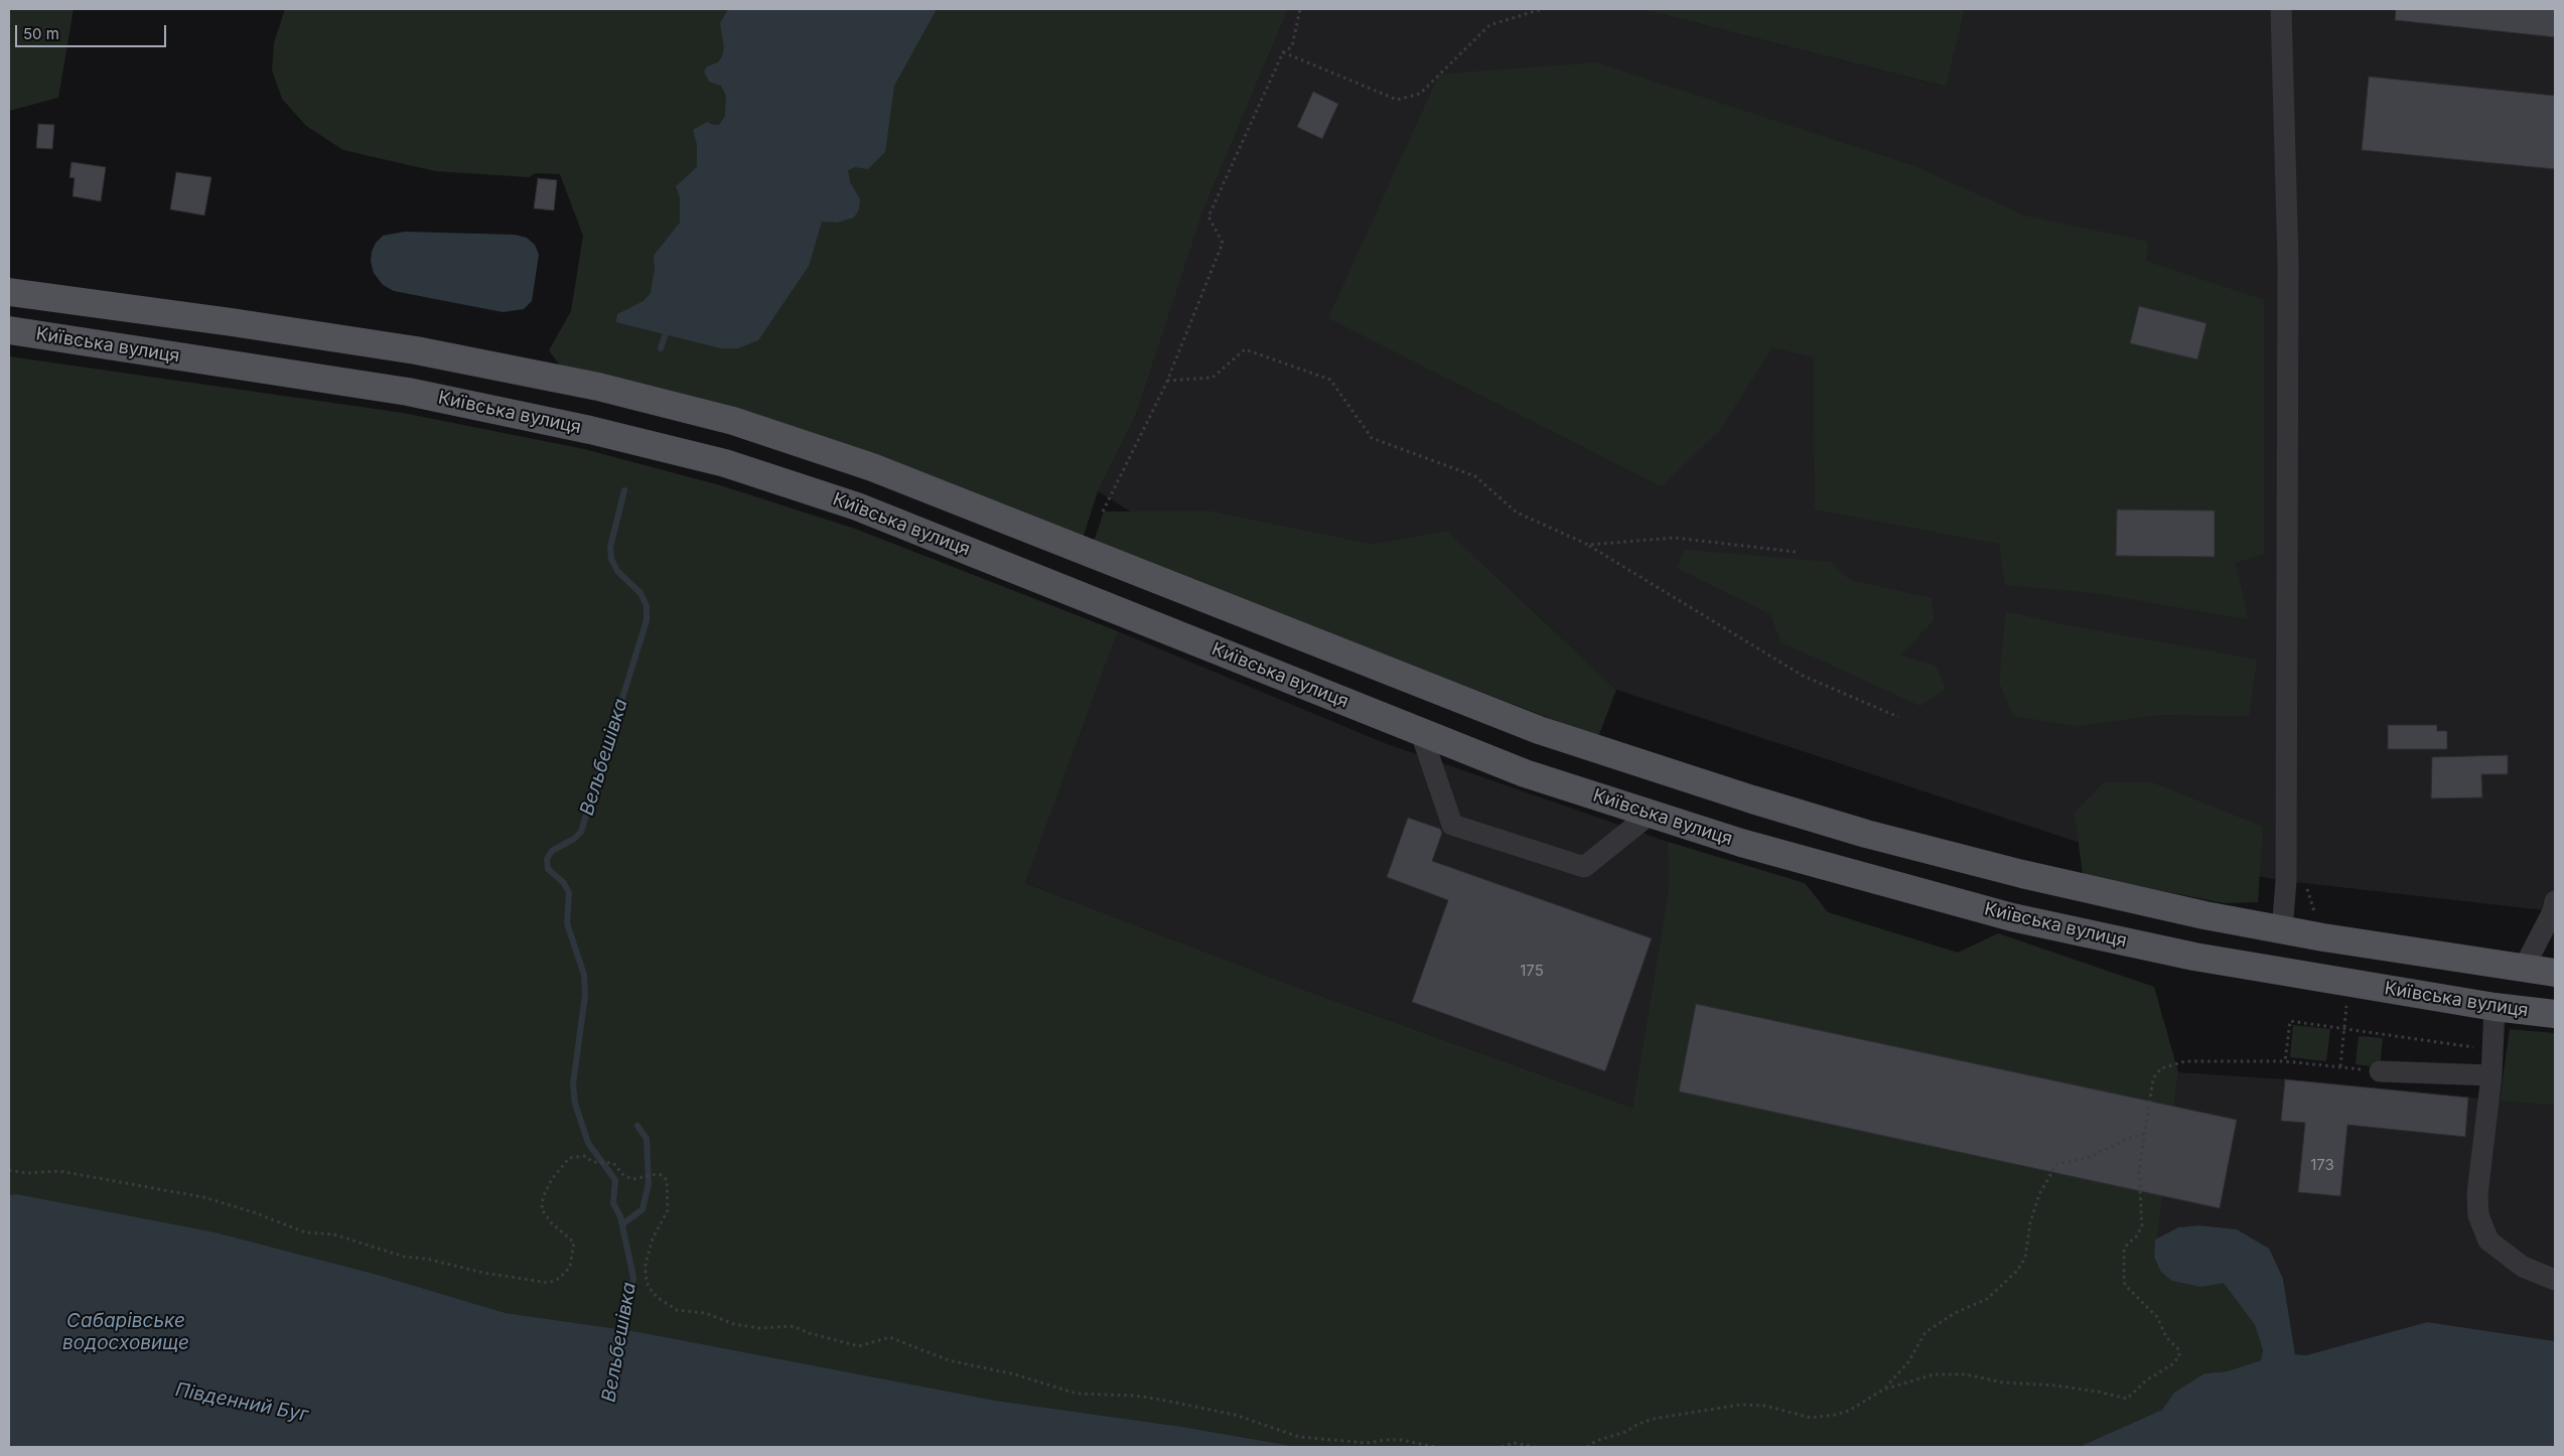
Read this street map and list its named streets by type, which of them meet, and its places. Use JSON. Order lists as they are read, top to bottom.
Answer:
{
  "streets": {
    "main road": ["Київська вулиця"]
  },
  "water": ["Вельбешівка", "Сабарівське водосховище", "Південний Буг"],
  "house_numbers": ["175", "173"],
  "scale_bar": "50 m"
}
